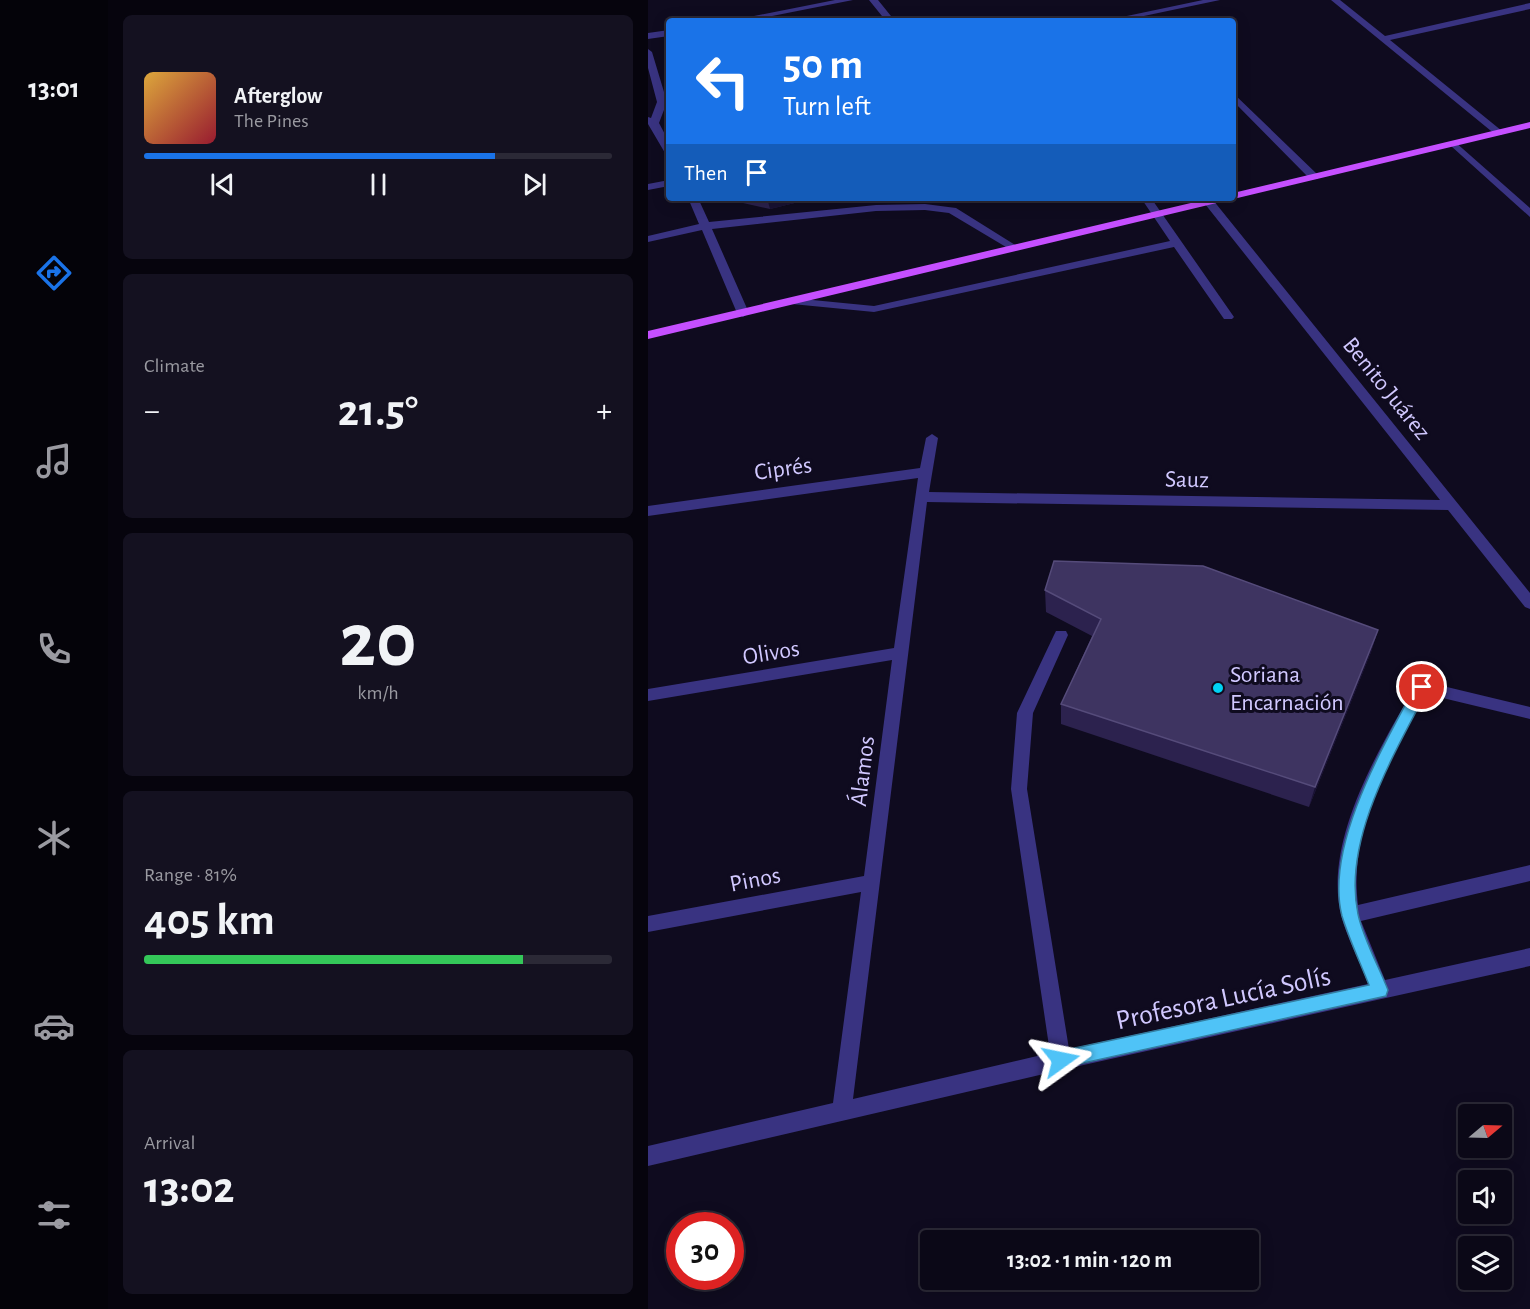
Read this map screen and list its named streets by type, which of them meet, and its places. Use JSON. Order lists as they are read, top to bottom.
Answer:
{
  "streets": {
    "street": [
      "Benito Juárez",
      "Ciprés",
      "Sauz",
      "Olivos",
      "Álamos",
      "Pinos",
      "Profesora Lucía Solís"
    ]
  },
  "crossings": [
    ["Benito Juárez", "Sauz"],
    ["Ciprés", "Álamos"],
    ["Sauz", "Álamos"],
    ["Olivos", "Álamos"],
    ["Álamos", "Pinos"],
    ["Álamos", "Profesora Lucía Solís"]
  ],
  "places": ["Soriana Encarnación"],
  "north": "right",
  "page": {
    "tabs": "13:01",
    "turn": ["50 m", "Turn left"],
    "song": ["Afterglow", "The Pines"],
    "then": "Then",
    "tile": [
      "Climate",
      ["20", "km/h"],
      ["Range · 81%", "405 km"],
      ["Arrival", "13:02"]
    ],
    "heat": ["−", "21.5°", "+"],
    "limit": "30",
    "trip": "13:02 · 1 min · 120 m"
  }
}
